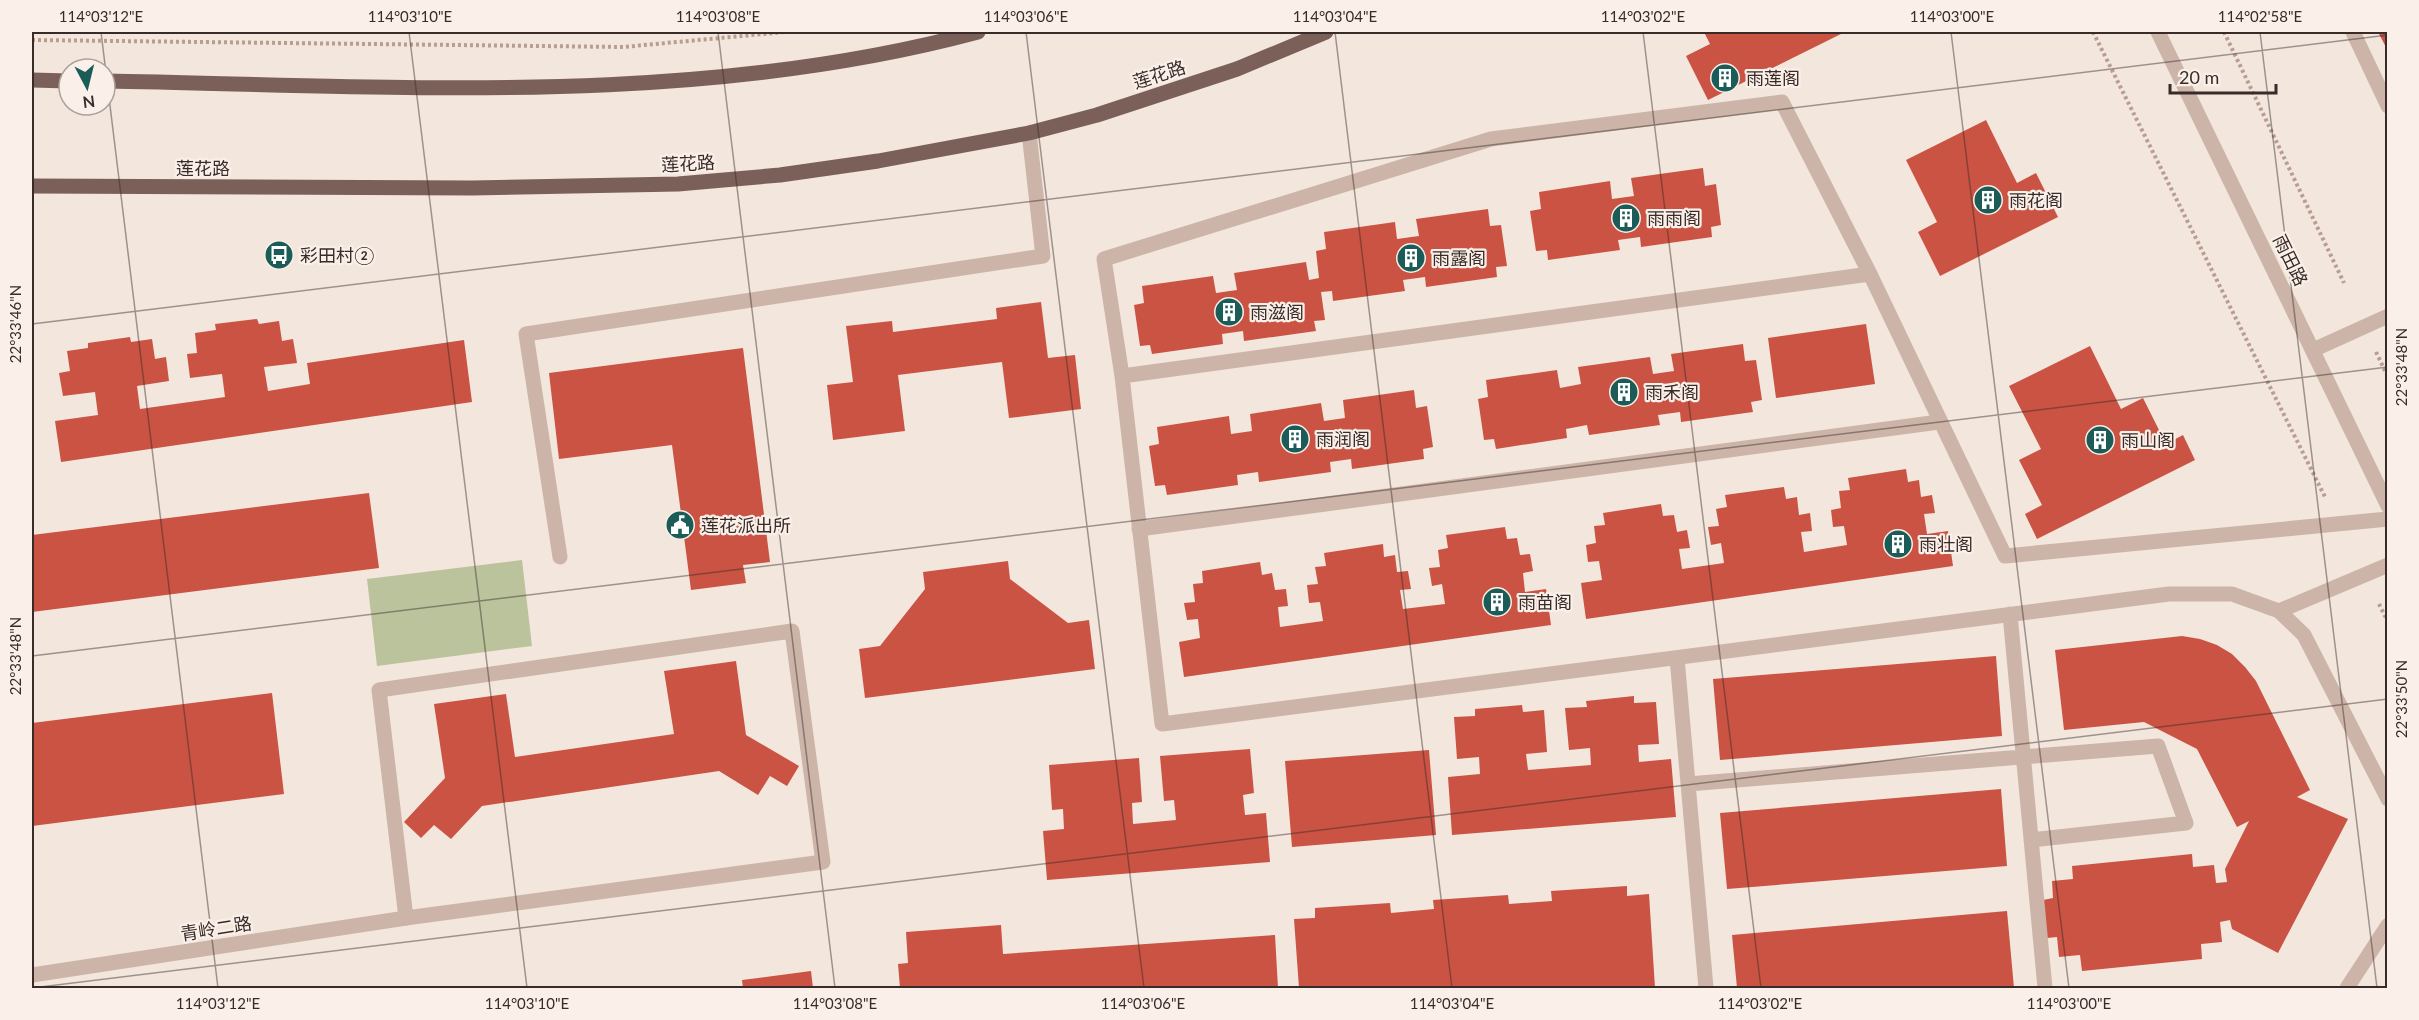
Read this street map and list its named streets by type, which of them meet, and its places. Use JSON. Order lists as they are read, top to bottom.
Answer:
{
  "streets": {
    "main road": ["莲花路"],
    "street": ["雨田路", "青岭二路"]
  },
  "places": {
    "building": [
      "雨莲阁",
      "雨花阁",
      "雨雨阁",
      "雨露阁",
      "雨滋阁",
      "雨禾阁",
      "雨润阁",
      "雨山阁",
      "雨壮阁",
      "雨苗阁"
    ],
    "bus stop": ["彩田村②"],
    "public building": ["莲花派出所"]
  },
  "scale_bar": "20 m",
  "north": "bottom",
  "coordinates": [
    "114°03'12\"E",
    "114°03'10\"E",
    "114°03'08\"E",
    "114°03'06\"E",
    "114°03'04\"E",
    "114°03'02\"E",
    "114°03'00\"E",
    "114°02'58\"E",
    "22°33'46\"N",
    "22°33'48\"N",
    "22°33'50\"N"
  ]
}
